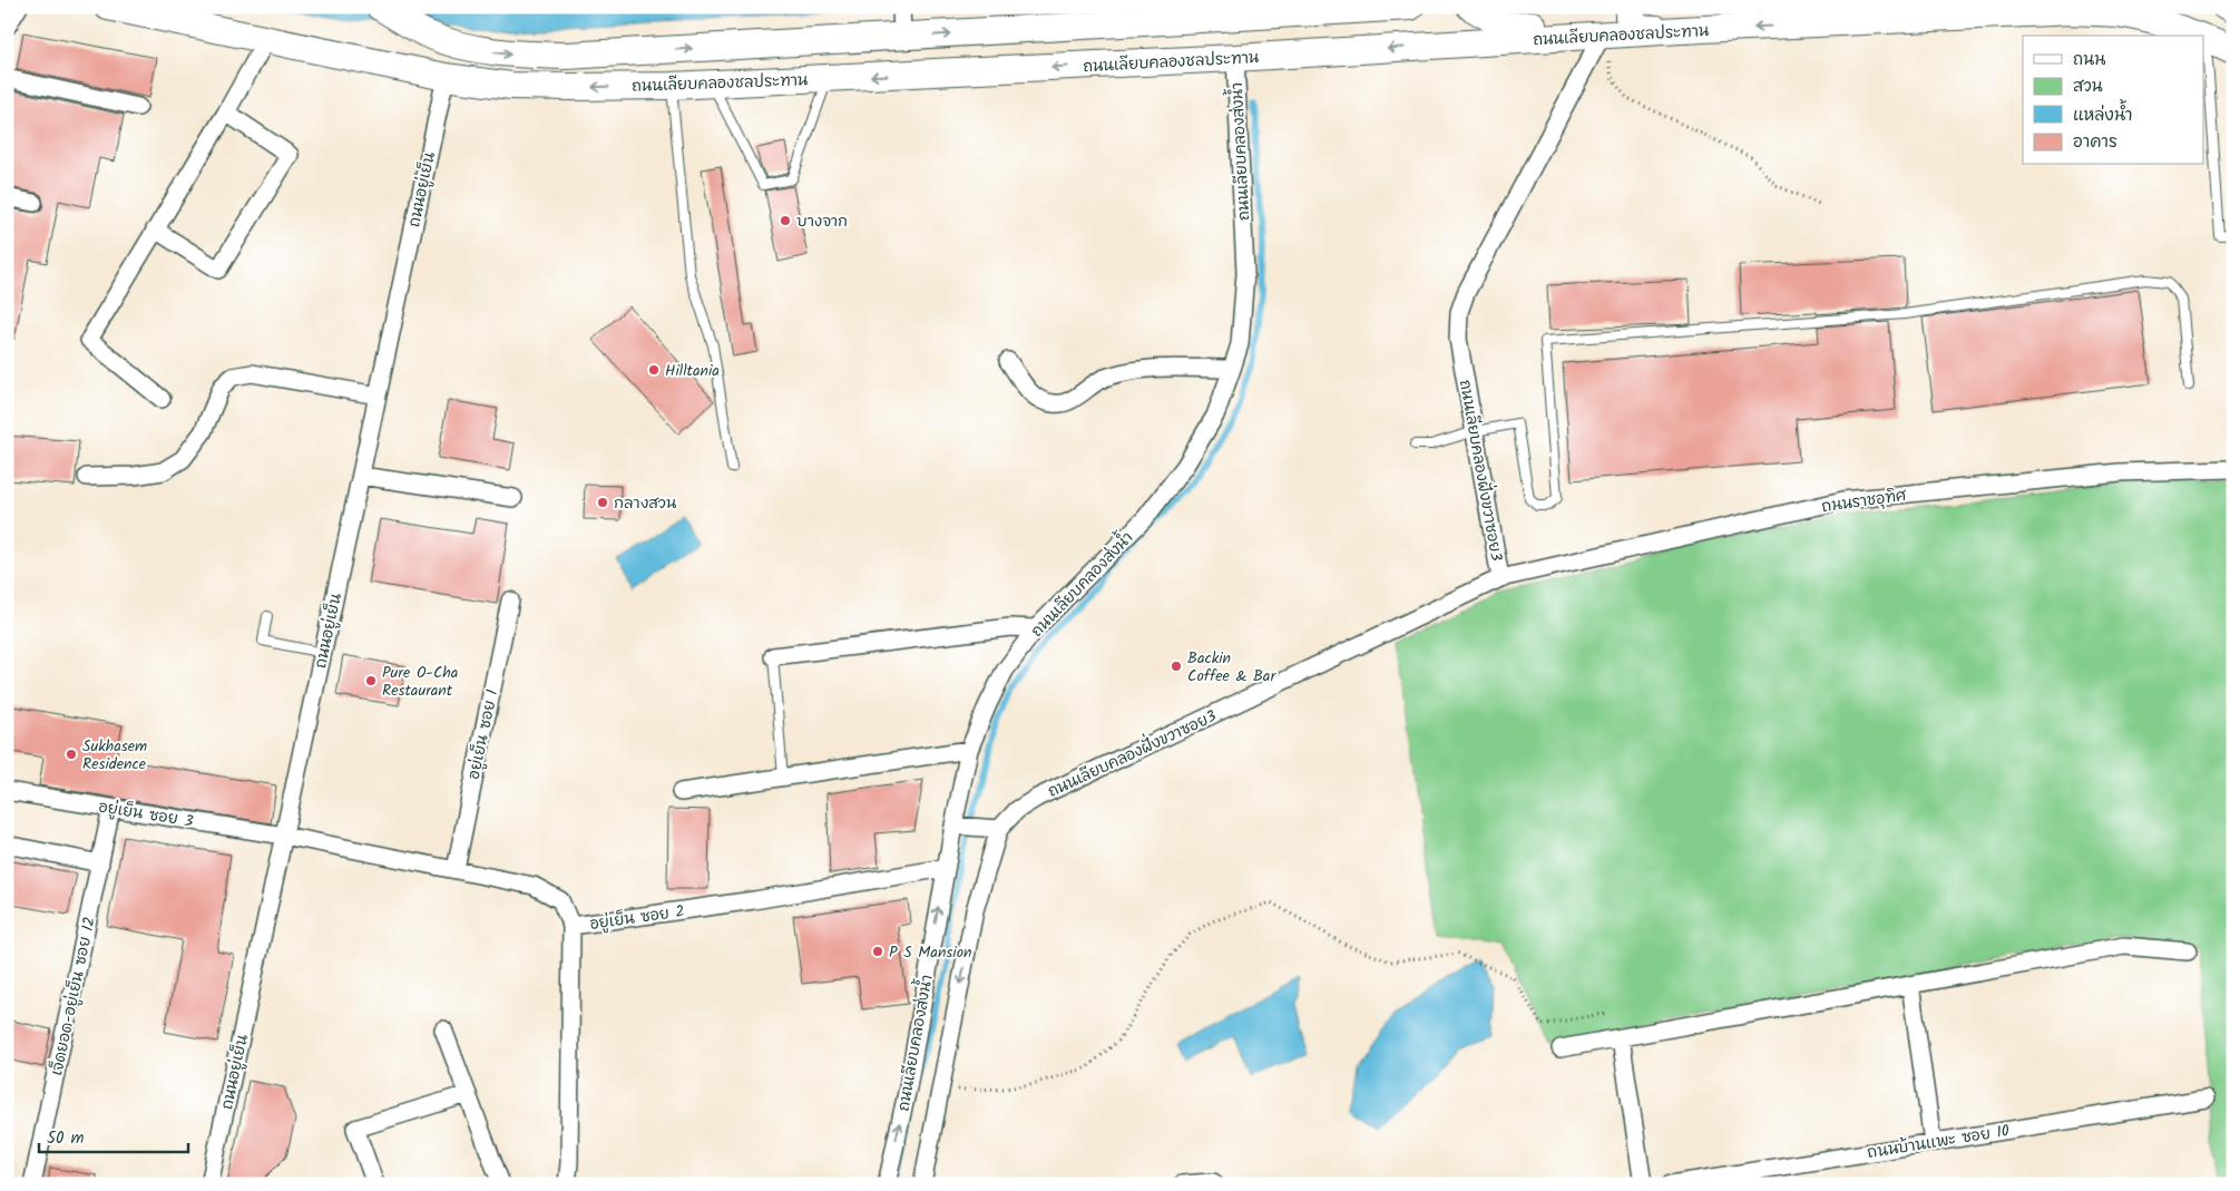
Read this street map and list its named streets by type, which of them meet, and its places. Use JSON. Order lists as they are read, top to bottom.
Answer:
{
  "streets": {
    "main road": ["ถนนเลียบคลองชลประทาน"],
    "street": [
      "ถนนเลียบคลองส่งน้ำ",
      "ถนนอยู่เย็น",
      "ถนนเลียบคลองฝั่งขวาซอย3",
      "ถนนราชอุทิศ",
      "อยู่เย็น ซอย 1",
      "อยู่เย็น ซอย 3",
      "อยู่เย็น ซอย 2",
      "เจ็ดยอด-อยู่เย็น ซอย 12",
      "ถนนบ้านแพะ ซอย 10"
    ]
  },
  "crossings": [
    ["ถนนเลียบคลองชลประทาน", "ถนนเลียบคลองส่งน้ำ"],
    ["ถนนเลียบคลองชลประทาน", "ถนนอยู่เย็น"],
    ["ถนนเลียบคลองชลประทาน", "ถนนเลียบคลองฝั่งขวาซอย3"],
    ["ถนนเลียบคลองส่งน้ำ", "อยู่เย็น ซอย 2"],
    ["ถนนอยู่เย็น", "อยู่เย็น ซอย 3"],
    ["ถนนอยู่เย็น", "อยู่เย็น ซอย 2"],
    ["ถนนเลียบคลองฝั่งขวาซอย3", "ถนนราชอุทิศ"],
    ["อยู่เย็น ซอย 1", "อยู่เย็น ซอย 2"],
    ["อยู่เย็น ซอย 3", "อยู่เย็น ซอย 2"],
    ["อยู่เย็น ซอย 3", "เจ็ดยอด-อยู่เย็น ซอย 12"]
  ],
  "places": [
    "บางจาก",
    "Hilltania",
    "กลางสวน",
    "Backin Coffee & Bar",
    "Pure O-Cha Restaurant",
    "Sukhasem Residence",
    "P S Mansion"
  ],
  "legend": [
    "ถนน",
    "สวน",
    "แหล่งน้ำ",
    "อาคาร"
  ],
  "scale_bar": "50 m"
}
